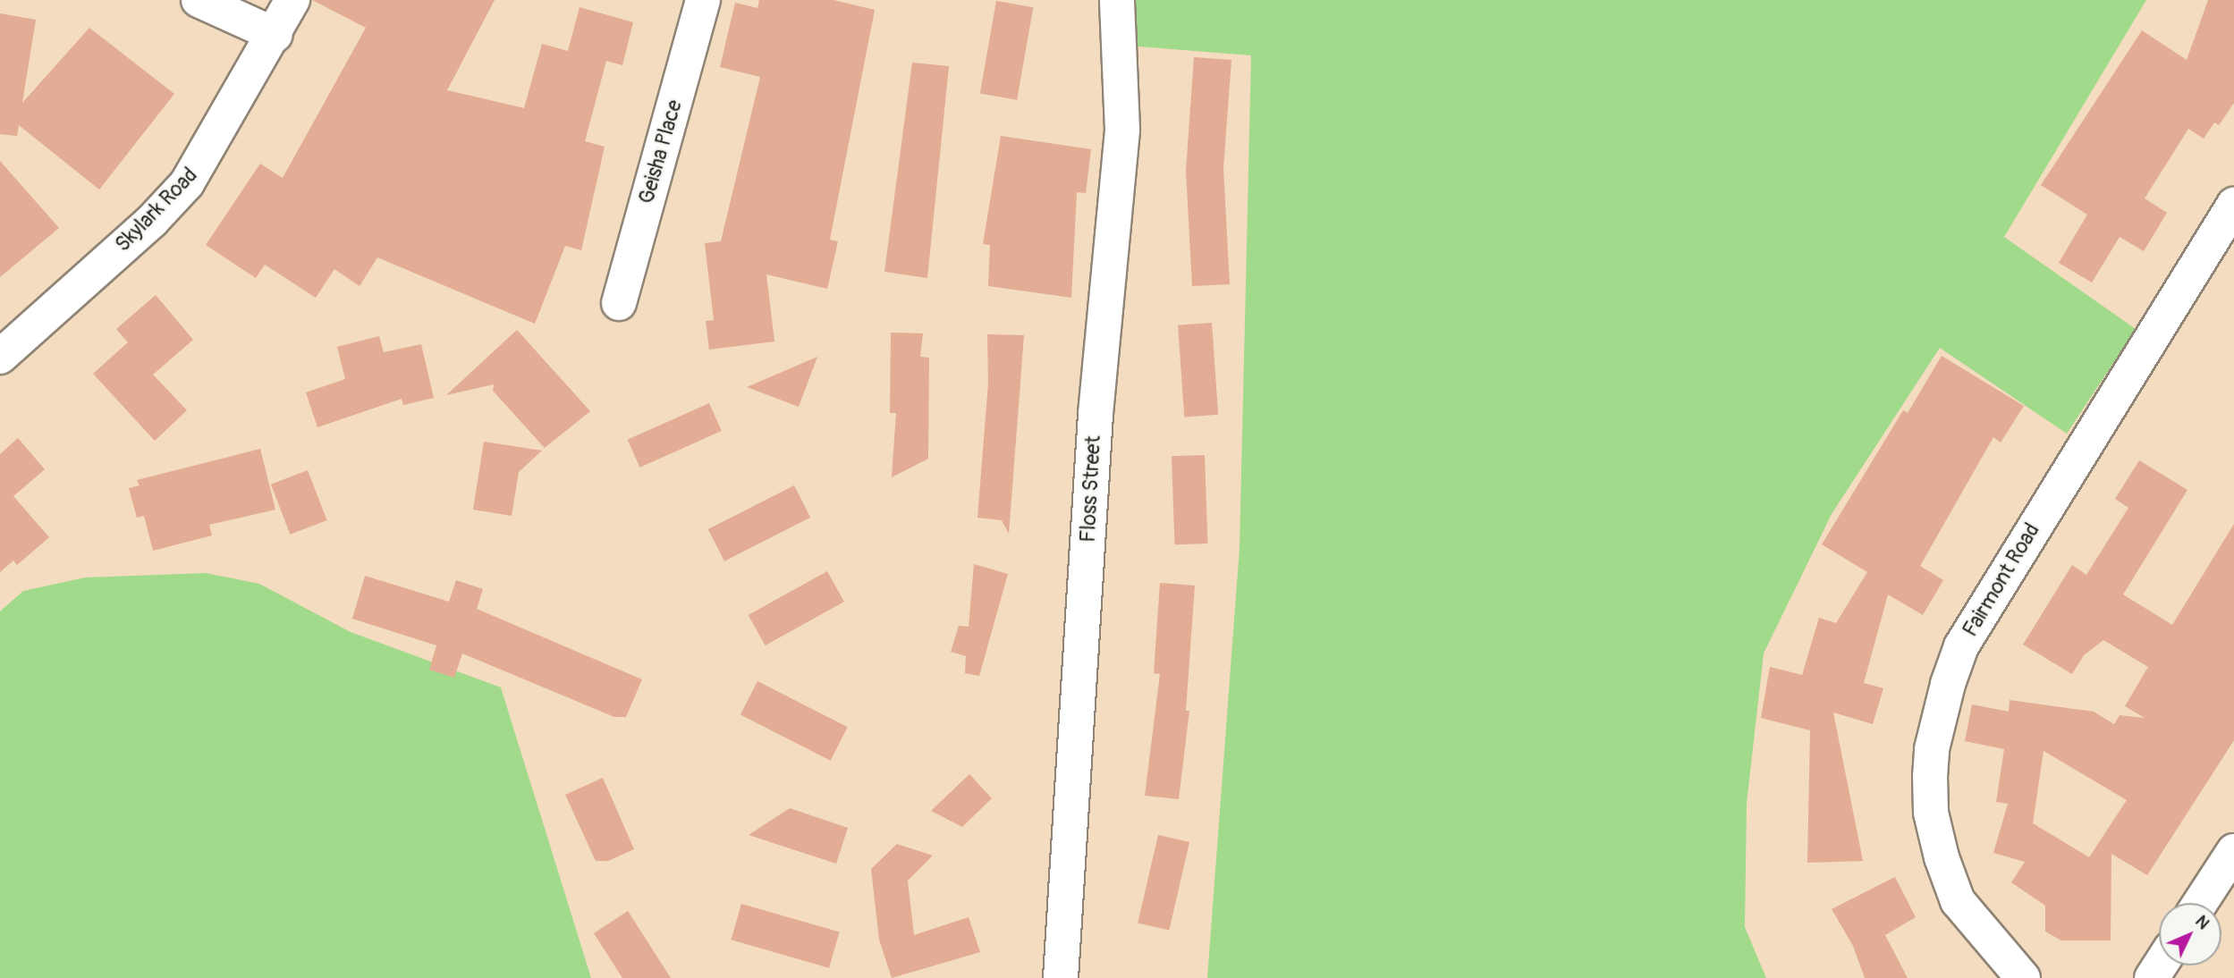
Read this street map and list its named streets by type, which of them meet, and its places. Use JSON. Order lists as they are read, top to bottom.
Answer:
{
  "streets": {
    "street": [
      "Geisha Place",
      "Skylark Road",
      "Floss Street",
      "Fairmont Road"
    ]
  },
  "north": "top right"
}
